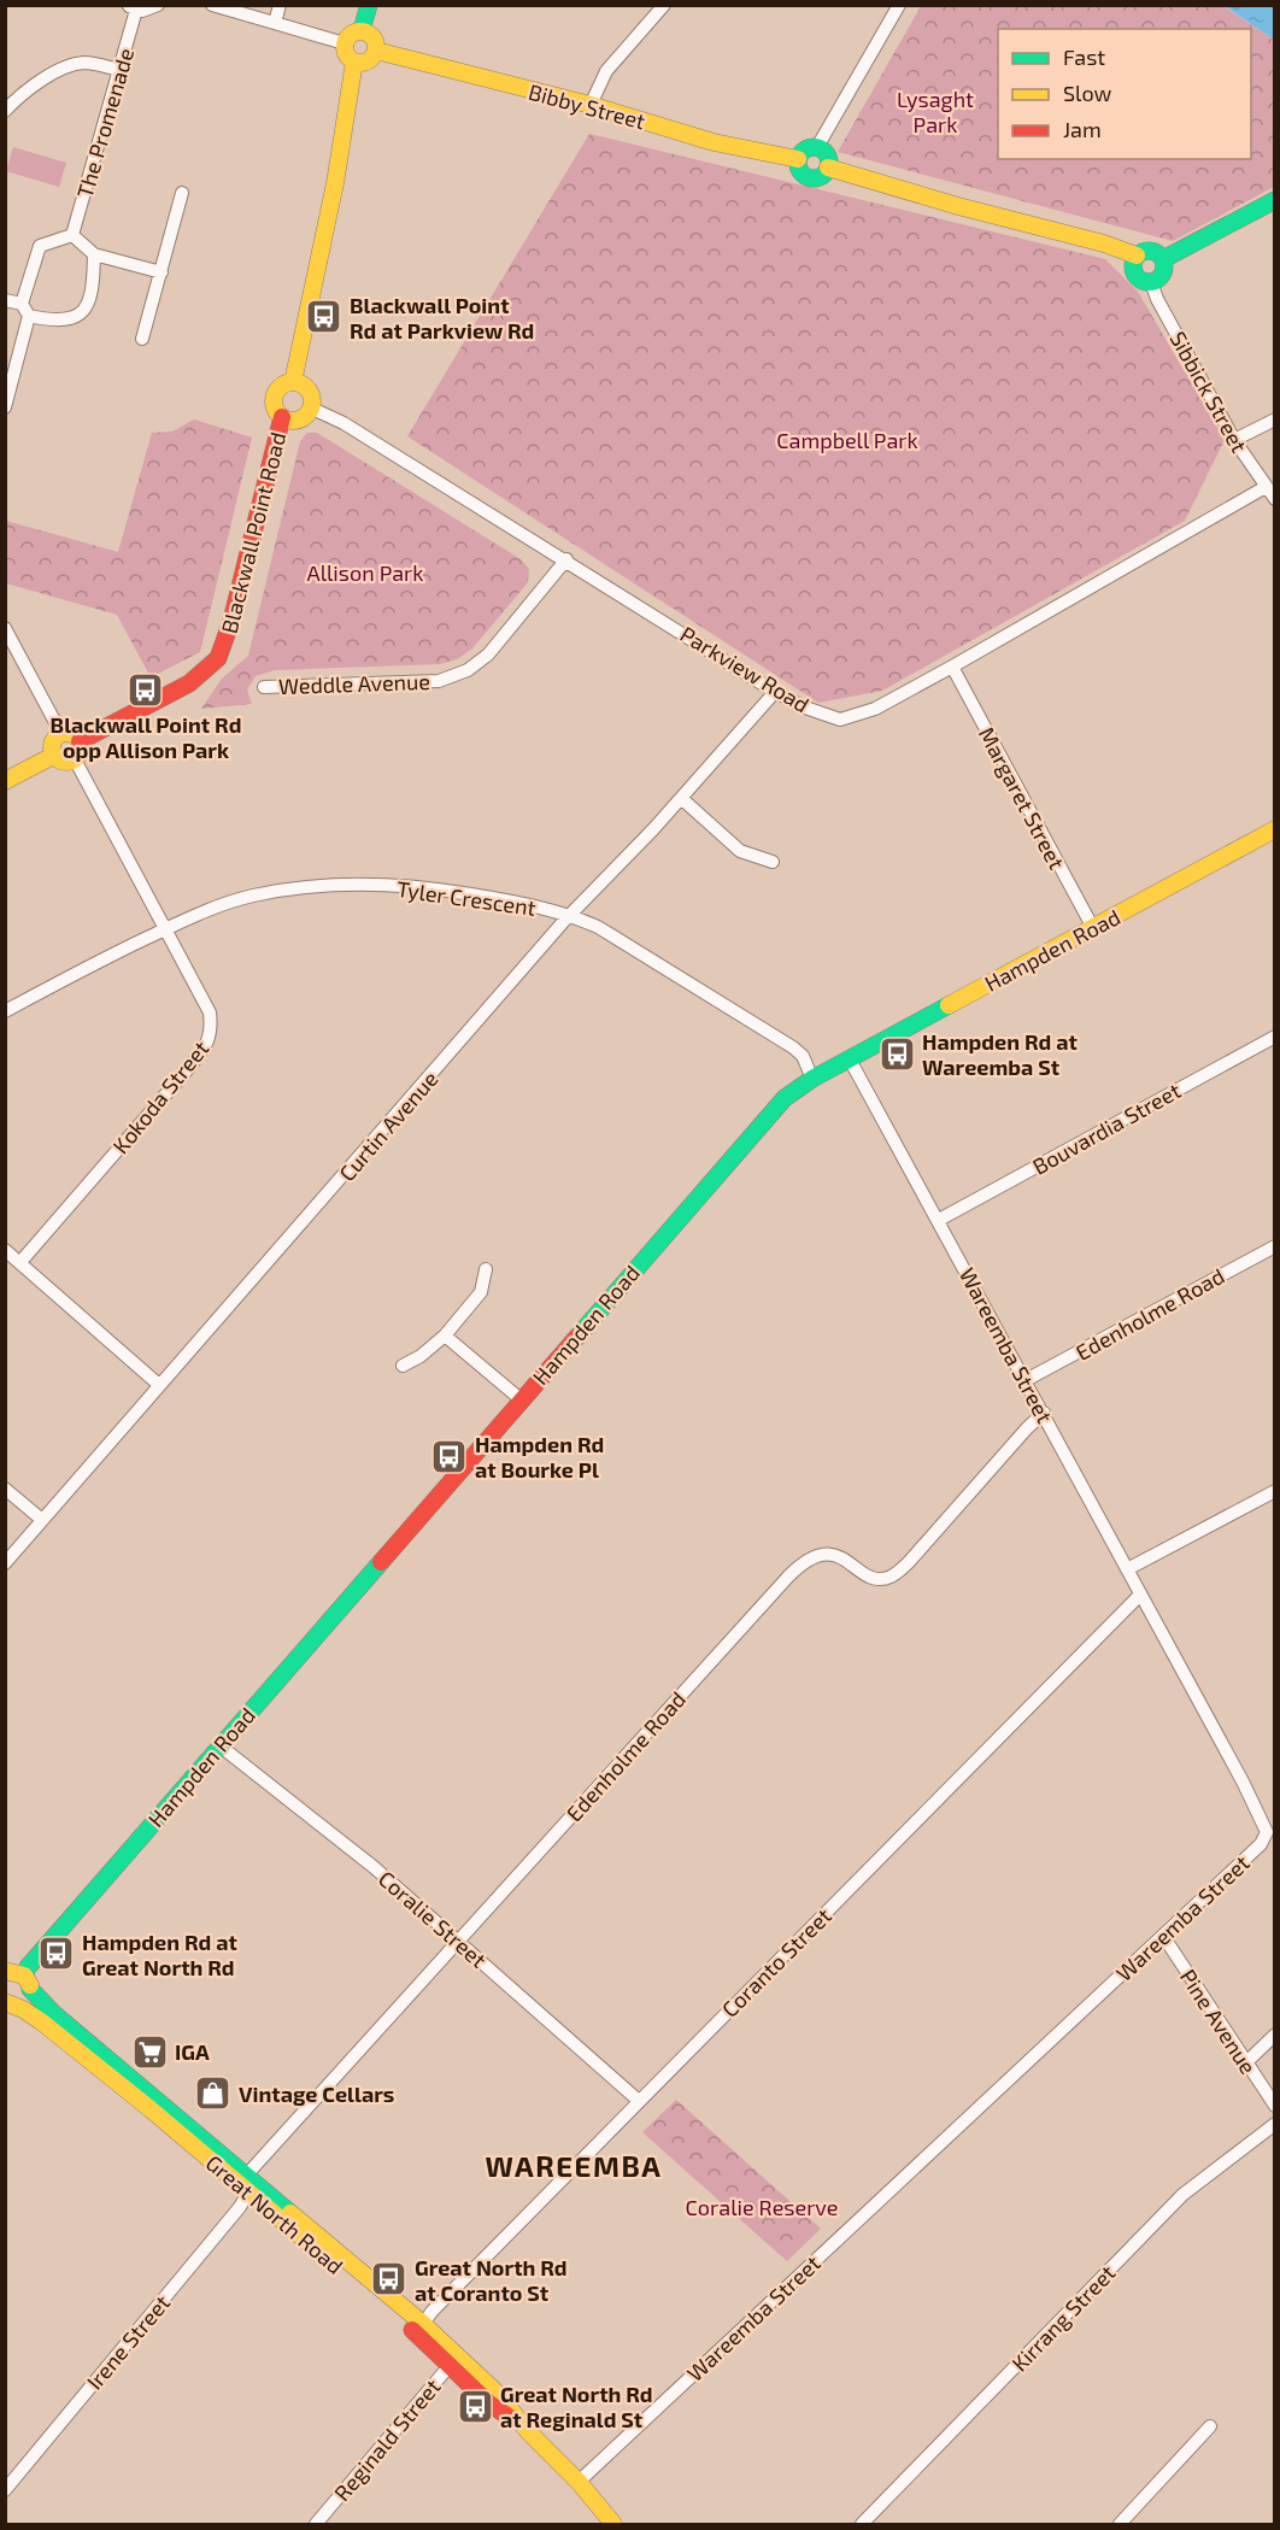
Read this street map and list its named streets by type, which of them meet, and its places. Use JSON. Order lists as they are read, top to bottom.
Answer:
{
  "streets": {
    "main road": [
      "Bibby Street",
      "Blackwall Point Road",
      "Hampden Road",
      "Great North Road"
    ],
    "street": [
      "The Promenade",
      "Sibbick Street",
      "Parkview Road",
      "Weddle Avenue",
      "Margaret Street",
      "Tyler Crescent",
      "Kokoda Street",
      "Curtin Avenue",
      "Bouvardia Street",
      "Edenholme Road",
      "Wareemba Street",
      "Coralie Street",
      "Coranto Street",
      "Pine Avenue",
      "Kirrang Street",
      "Irene Street",
      "Reginald Street"
    ]
  },
  "crossings": [
    ["Sibbick Street", "Parkview Road"],
    ["Blackwall Point Road", "Parkview Road"],
    ["Blackwall Point Road", "Kokoda Street"],
    ["Parkview Road", "Weddle Avenue"],
    ["Parkview Road", "Margaret Street"],
    ["Parkview Road", "Curtin Avenue"],
    ["Margaret Street", "Hampden Road"],
    ["Tyler Crescent", "Hampden Road"],
    ["Tyler Crescent", "Kokoda Street"],
    ["Tyler Crescent", "Curtin Avenue"],
    ["Hampden Road", "Wareemba Street"],
    ["Hampden Road", "Coralie Street"],
    ["Hampden Road", "Great North Road"],
    ["Bouvardia Street", "Wareemba Street"],
    ["Edenholme Road", "Wareemba Street"],
    ["Edenholme Road", "Coralie Street"],
    ["Edenholme Road", "Great North Road"],
    ["Wareemba Street", "Coranto Street"],
    ["Wareemba Street", "Pine Avenue"],
    ["Wareemba Street", "Great North Road"],
    ["Coralie Street", "Coranto Street"],
    ["Coranto Street", "Great North Road"],
    ["Great North Road", "Irene Street"],
    ["Great North Road", "Reginald Street"]
  ],
  "districts": ["WAREEMBA"],
  "parks": [
    "Lysaght Park",
    "Campbell Park",
    "Allison Park",
    "Coralie Reserve"
  ],
  "places": {
    "bus stop": [
      "Blackwall Point Rd at Parkview Rd",
      "Blackwall Point Rd opp Allison Park",
      "Hampden Rd at Wareemba St",
      "Hampden Rd at Bourke Pl",
      "Hampden Rd at Great North Rd",
      "Great North Rd at Coranto St",
      "Great North Rd at Reginald St"
    ],
    "supermarket": ["IGA"],
    "shop": ["Vintage Cellars"]
  },
  "legend": ["Fast", "Slow", "Jam"]
}
